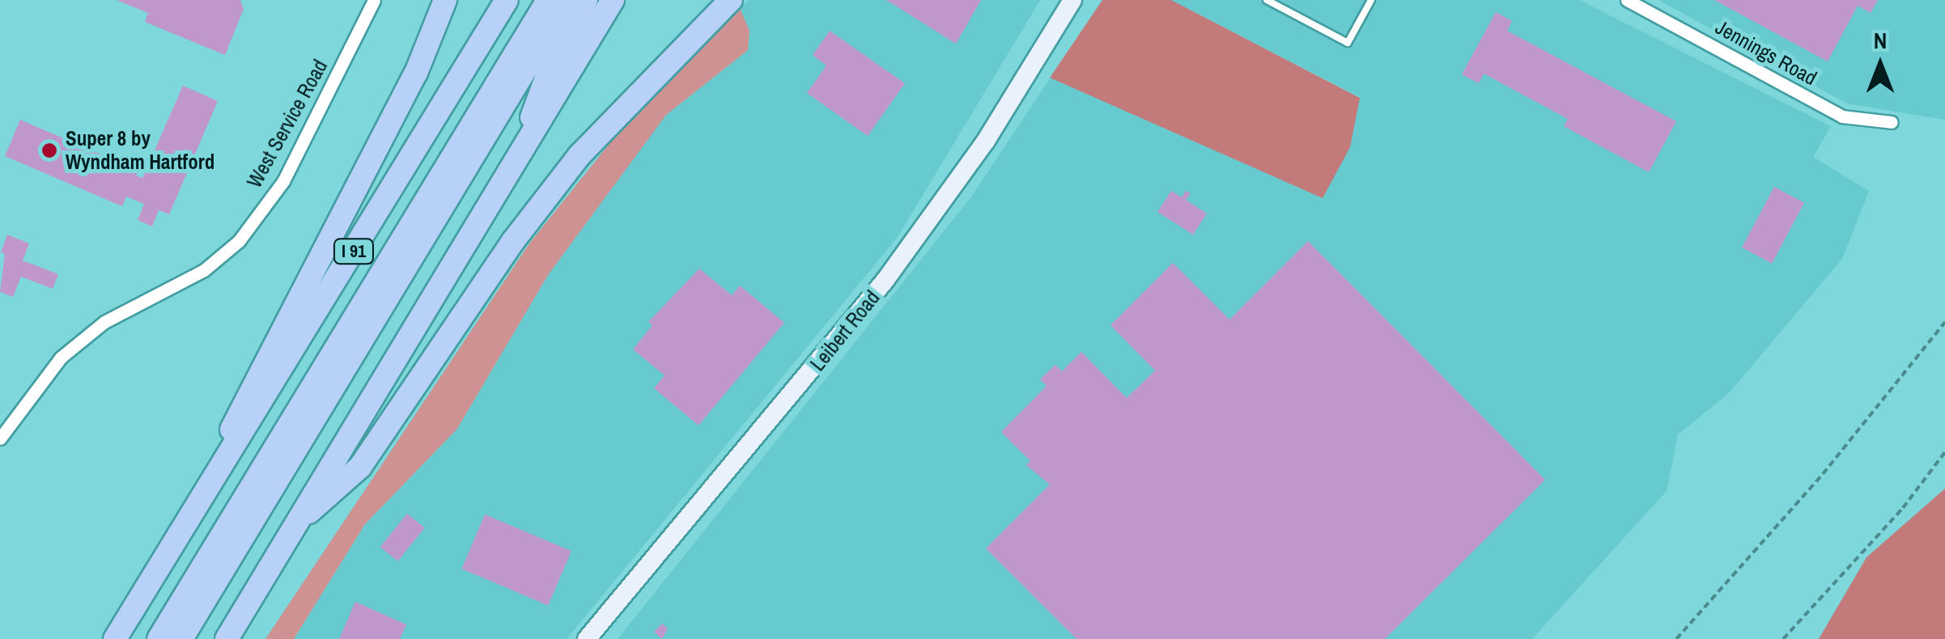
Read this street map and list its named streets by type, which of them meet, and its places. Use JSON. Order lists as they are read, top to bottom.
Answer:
{
  "streets": {
    "highway": ["I 91"],
    "street": ["Jennings Road", "West Service Road", "Leibert Road"]
  },
  "places": ["Super 8 by Wyndham Hartford"],
  "north": "top"
}
